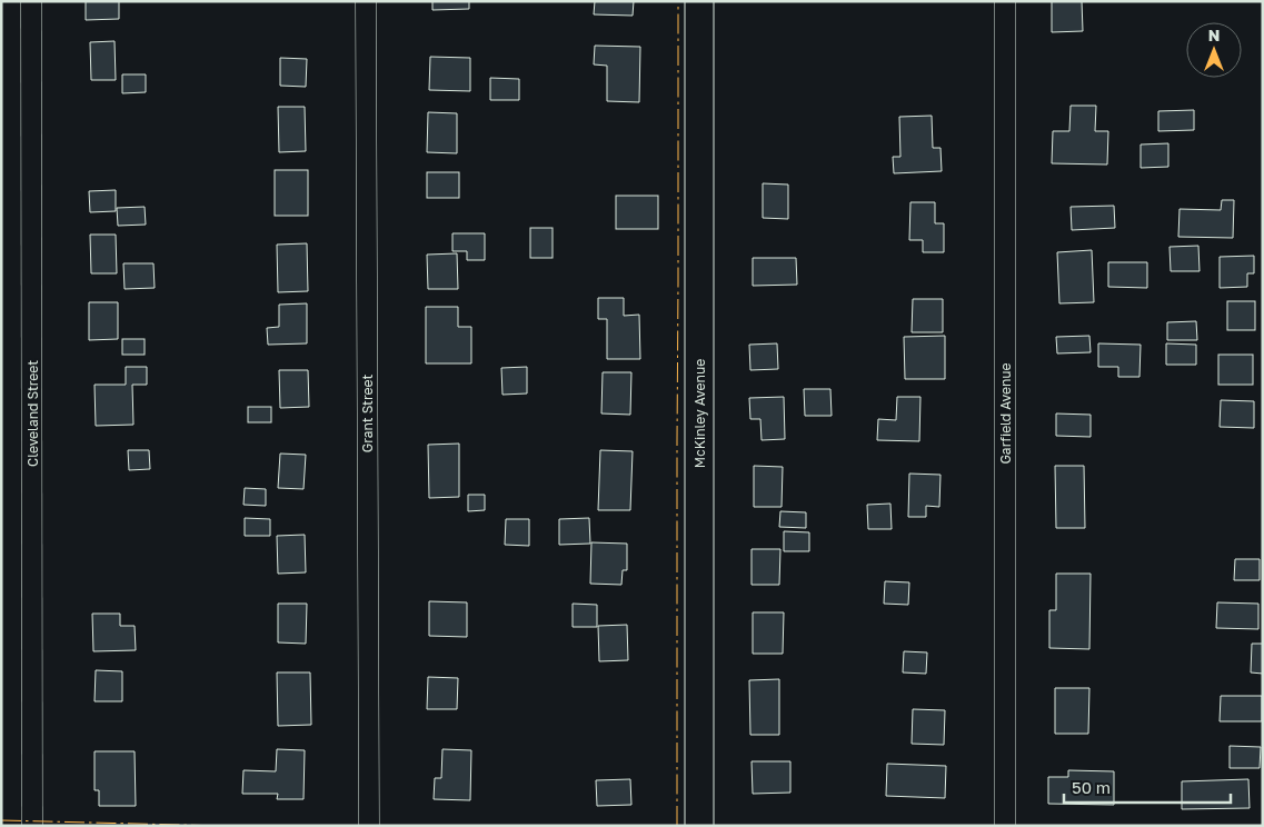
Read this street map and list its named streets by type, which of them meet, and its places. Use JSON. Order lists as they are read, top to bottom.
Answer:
{
  "streets": {
    "street": [
      "Cleveland Street",
      "Grant Street",
      "McKinley Avenue",
      "Garfield Avenue"
    ]
  },
  "scale_bar": "50 m",
  "north": "top"
}
